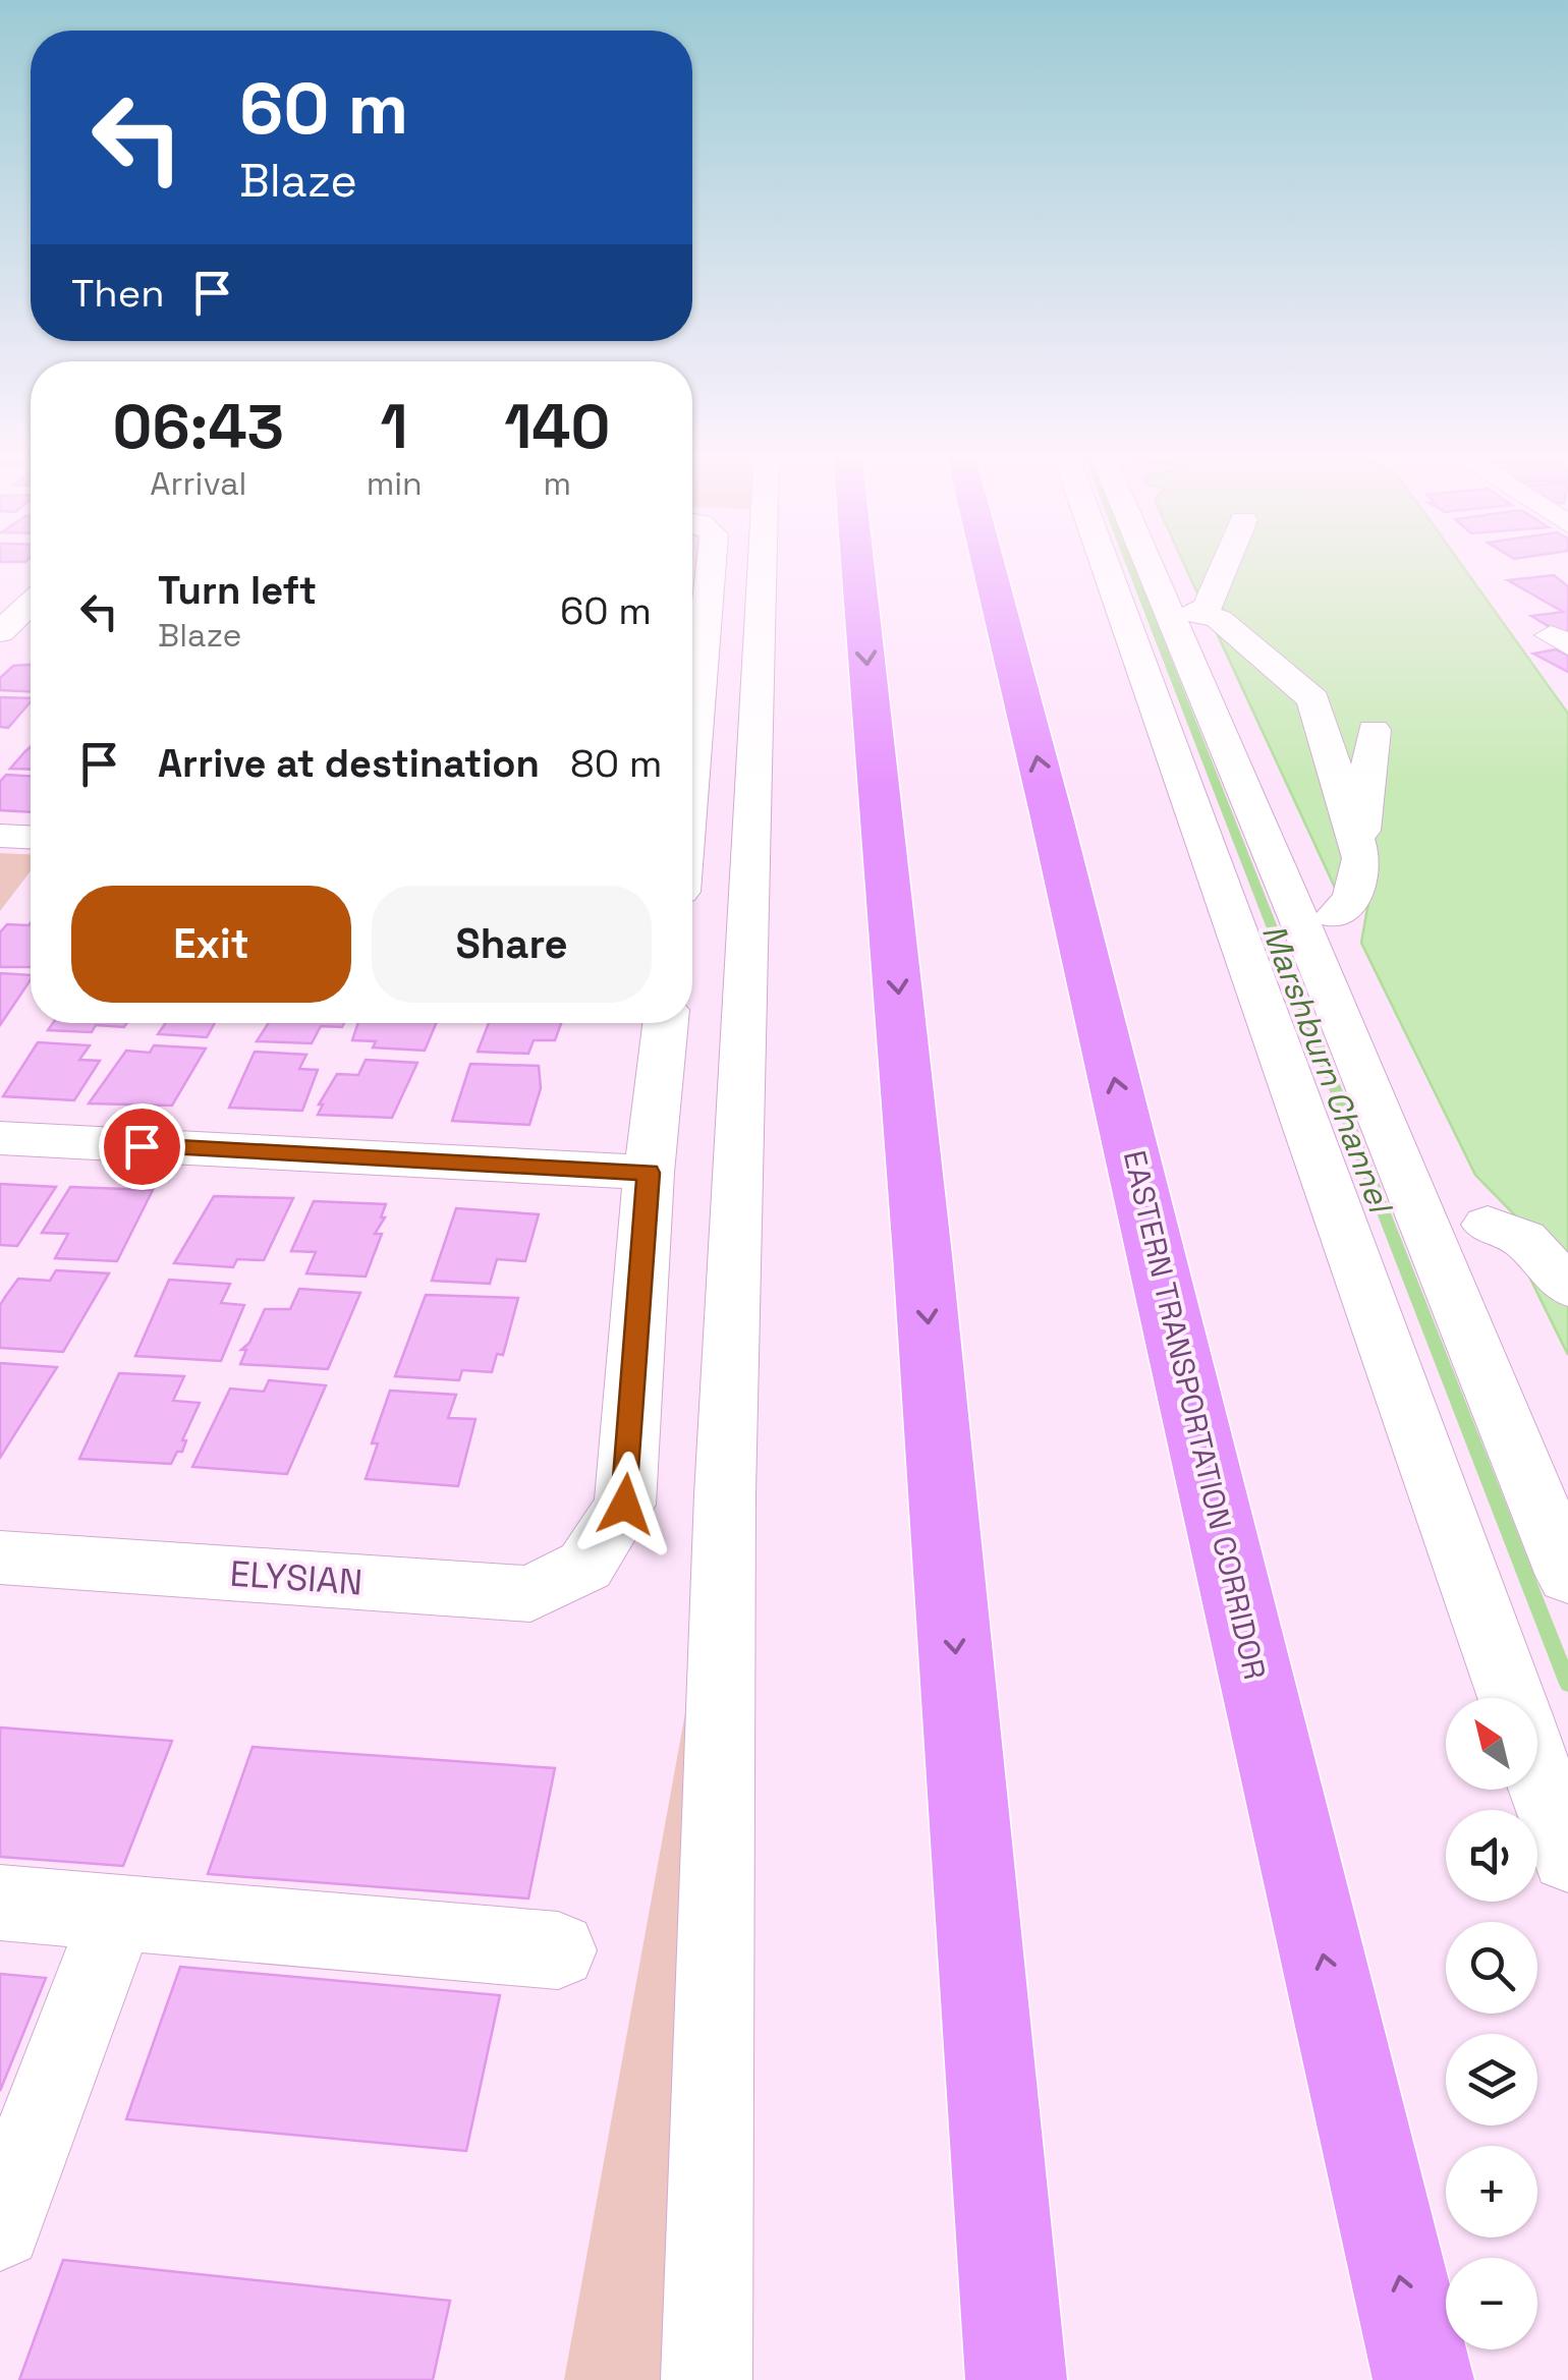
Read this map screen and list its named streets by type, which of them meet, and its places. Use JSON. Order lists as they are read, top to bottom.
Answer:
{
  "streets": {
    "highway": ["EASTERN TRANSPORTATION CORRIDOR"],
    "street": ["ELYSIAN"]
  },
  "water": ["Marshburn Channel"],
  "north": "top left",
  "page": {
    "turn": ["60 m", "Blaze"],
    "then": "Then",
    "eta": [
      "06:43",
      "Arrival",
      "1",
      "min",
      "140",
      "m"
    ],
    "list": [
      {
        "name": "Turn left",
        "note": "Blaze",
        "value": "60 m"
      },
      {
        "name": "Arrive at destination",
        "value": "80 m"
      }
    ],
    "buttons": ["Exit", "Share"],
    "map_buttons": ["+", "−"]
  }
}
